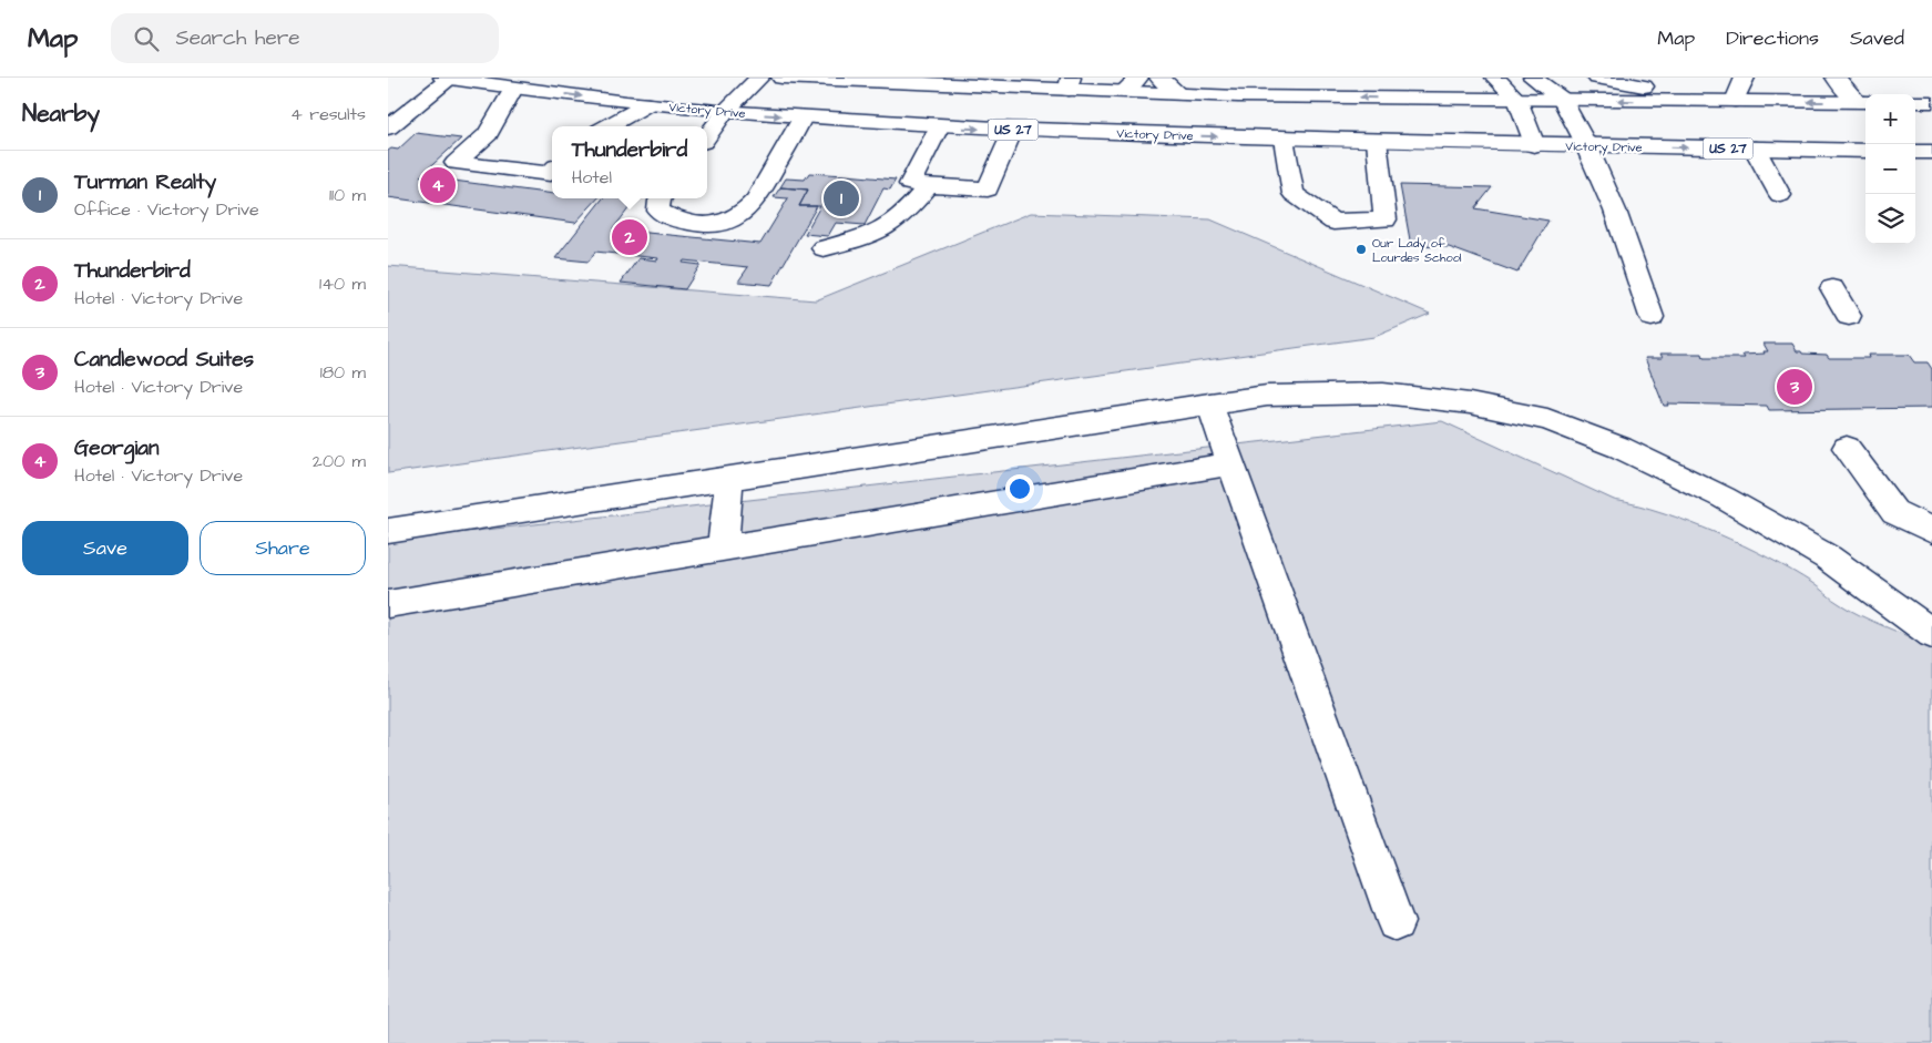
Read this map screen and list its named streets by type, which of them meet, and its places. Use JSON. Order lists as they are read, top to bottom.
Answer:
{
  "streets": {
    "main road": ["Victory Drive", "US 27"]
  },
  "places": ["Our Lady of Lourdes School"],
  "page": {
    "header": "Map",
    "search": "Search here",
    "nav": ["Map", "Directions", "Saved"],
    "heading": ["Nearby", "4 results"],
    "map_buttons": ["+", "−"],
    "popup": ["Thunderbird", "Hotel"],
    "list": [
      {
        "mark": "1",
        "name": "Turman Realty",
        "note": "Office · Victory Drive",
        "value": "110 m"
      },
      {
        "mark": "2",
        "name": "Thunderbird",
        "note": "Hotel · Victory Drive",
        "value": "140 m"
      },
      {
        "mark": "3",
        "name": "Candlewood Suites",
        "note": "Hotel · Victory Drive",
        "value": "180 m"
      },
      {
        "mark": "4",
        "name": "Georgian",
        "note": "Hotel · Victory Drive",
        "value": "200 m"
      }
    ],
    "pins": [
      "4",
      "1",
      "2",
      "3"
    ],
    "buttons": ["Save", "Share"]
  }
}
